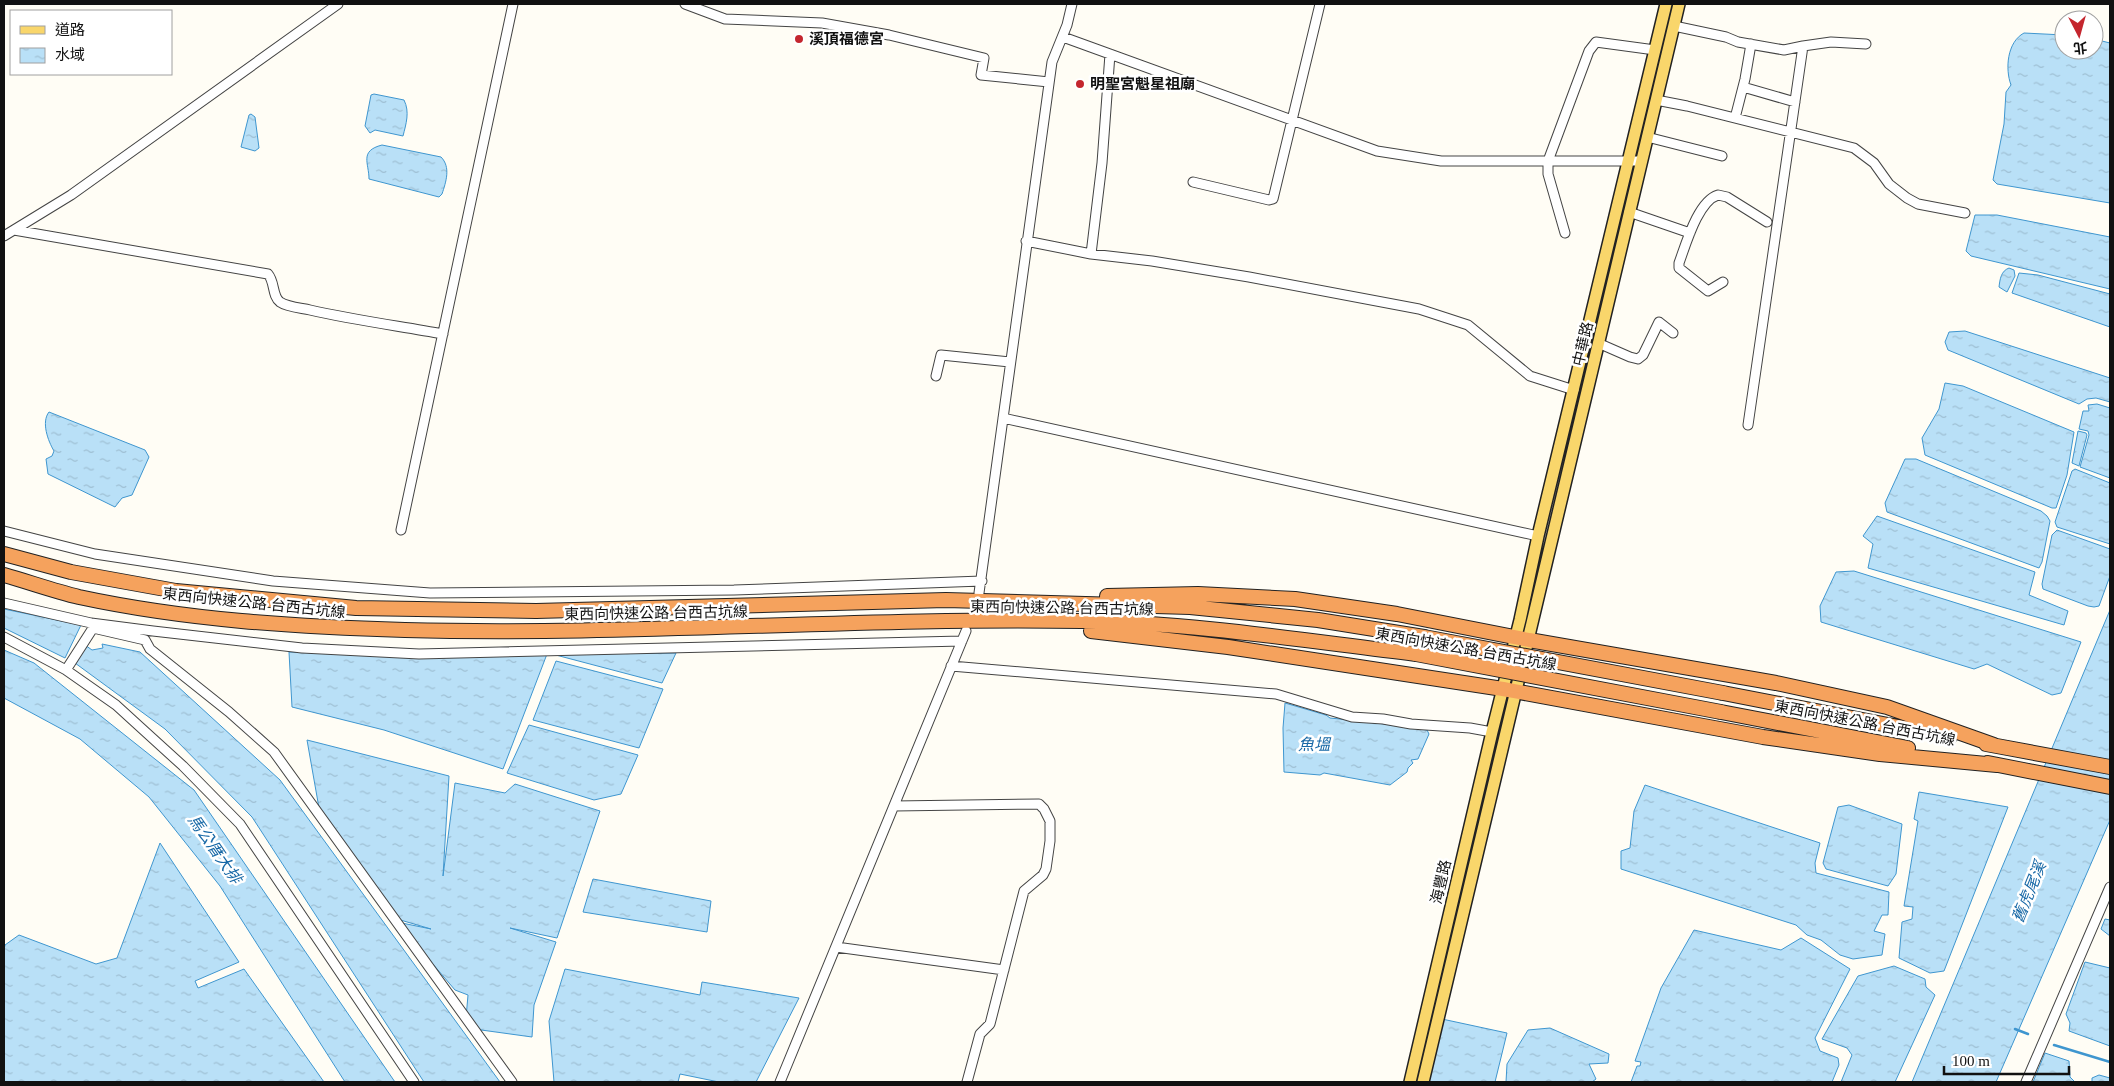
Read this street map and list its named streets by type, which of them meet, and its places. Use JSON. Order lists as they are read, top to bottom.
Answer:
{
  "streets": {
    "highway": ["東西向快速公路 台西古坑線"],
    "main road": ["中華路", "海豐路"]
  },
  "crossings": [
    ["中華路", "海豐路"]
  ],
  "water": ["魚塭", "馬公厝大排", "舊虎尾溪"],
  "places": ["溪頂福德宮", "明聖宮魁星祖廟"],
  "legend": ["道路", "水域"],
  "scale_bar": "100 m",
  "north": "bottom"
}
